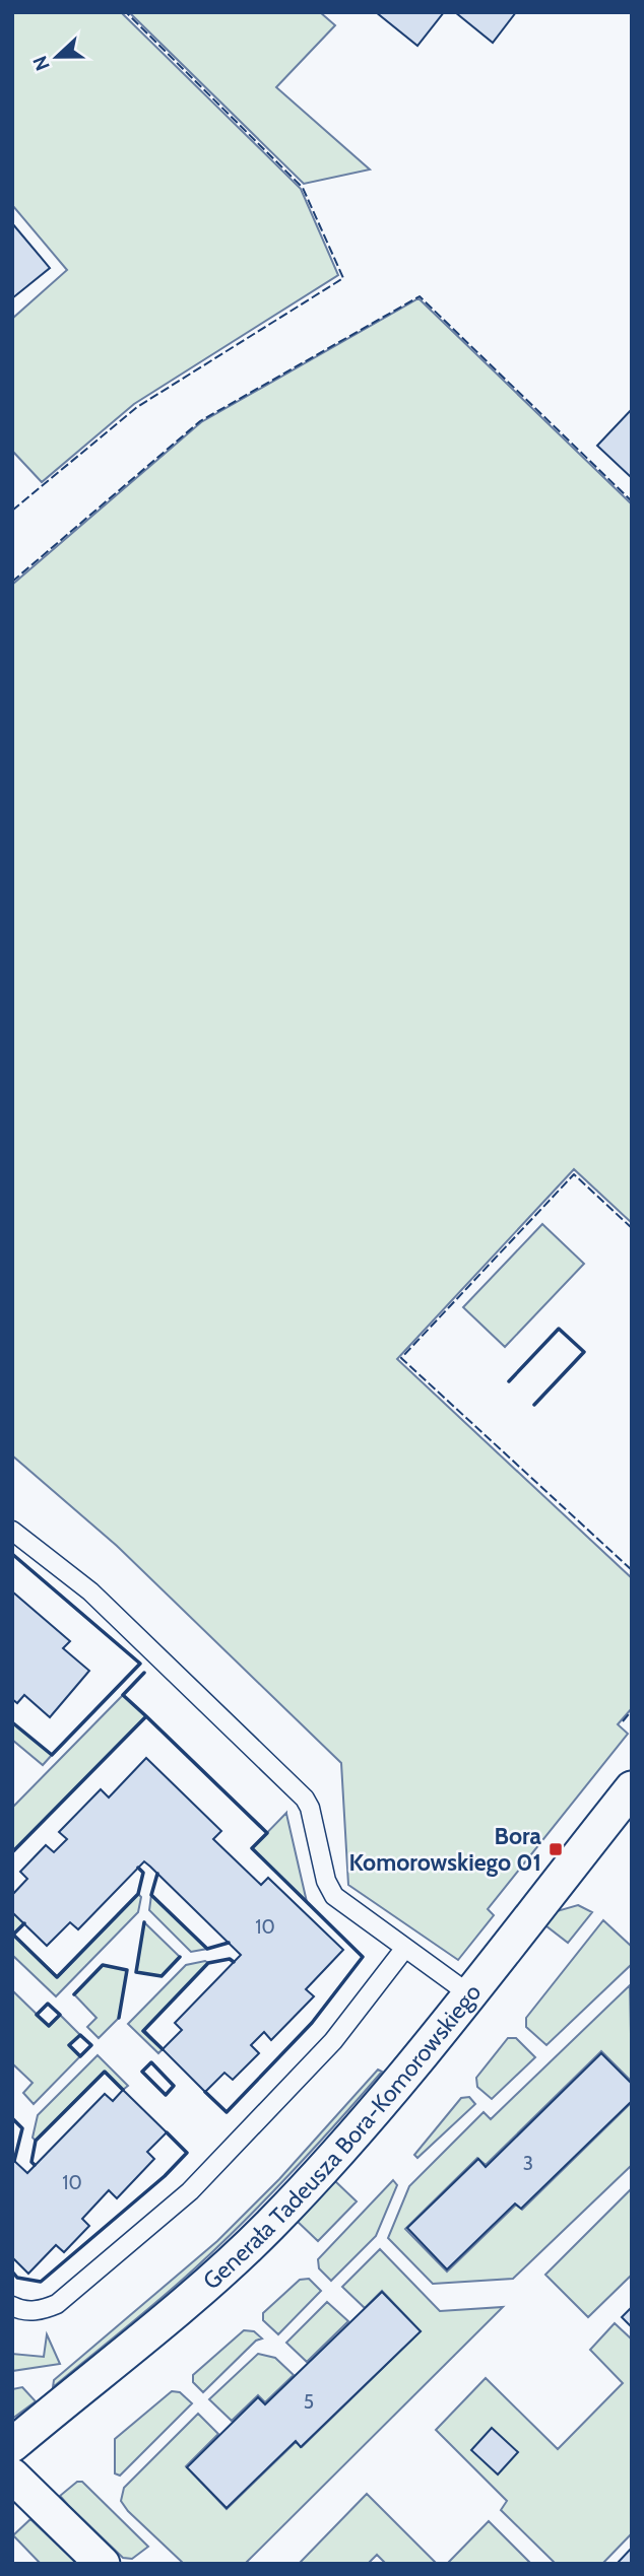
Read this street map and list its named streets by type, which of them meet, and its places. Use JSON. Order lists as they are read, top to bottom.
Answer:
{
  "streets": {
    "street": ["Generała Tadeusza Bora-Komorowskiego"]
  },
  "places": {
    "transit": ["Bora Komorowskiego 01"]
  },
  "house_numbers": [
    "10",
    "3",
    "10",
    "5"
  ],
  "north": "left"
}
